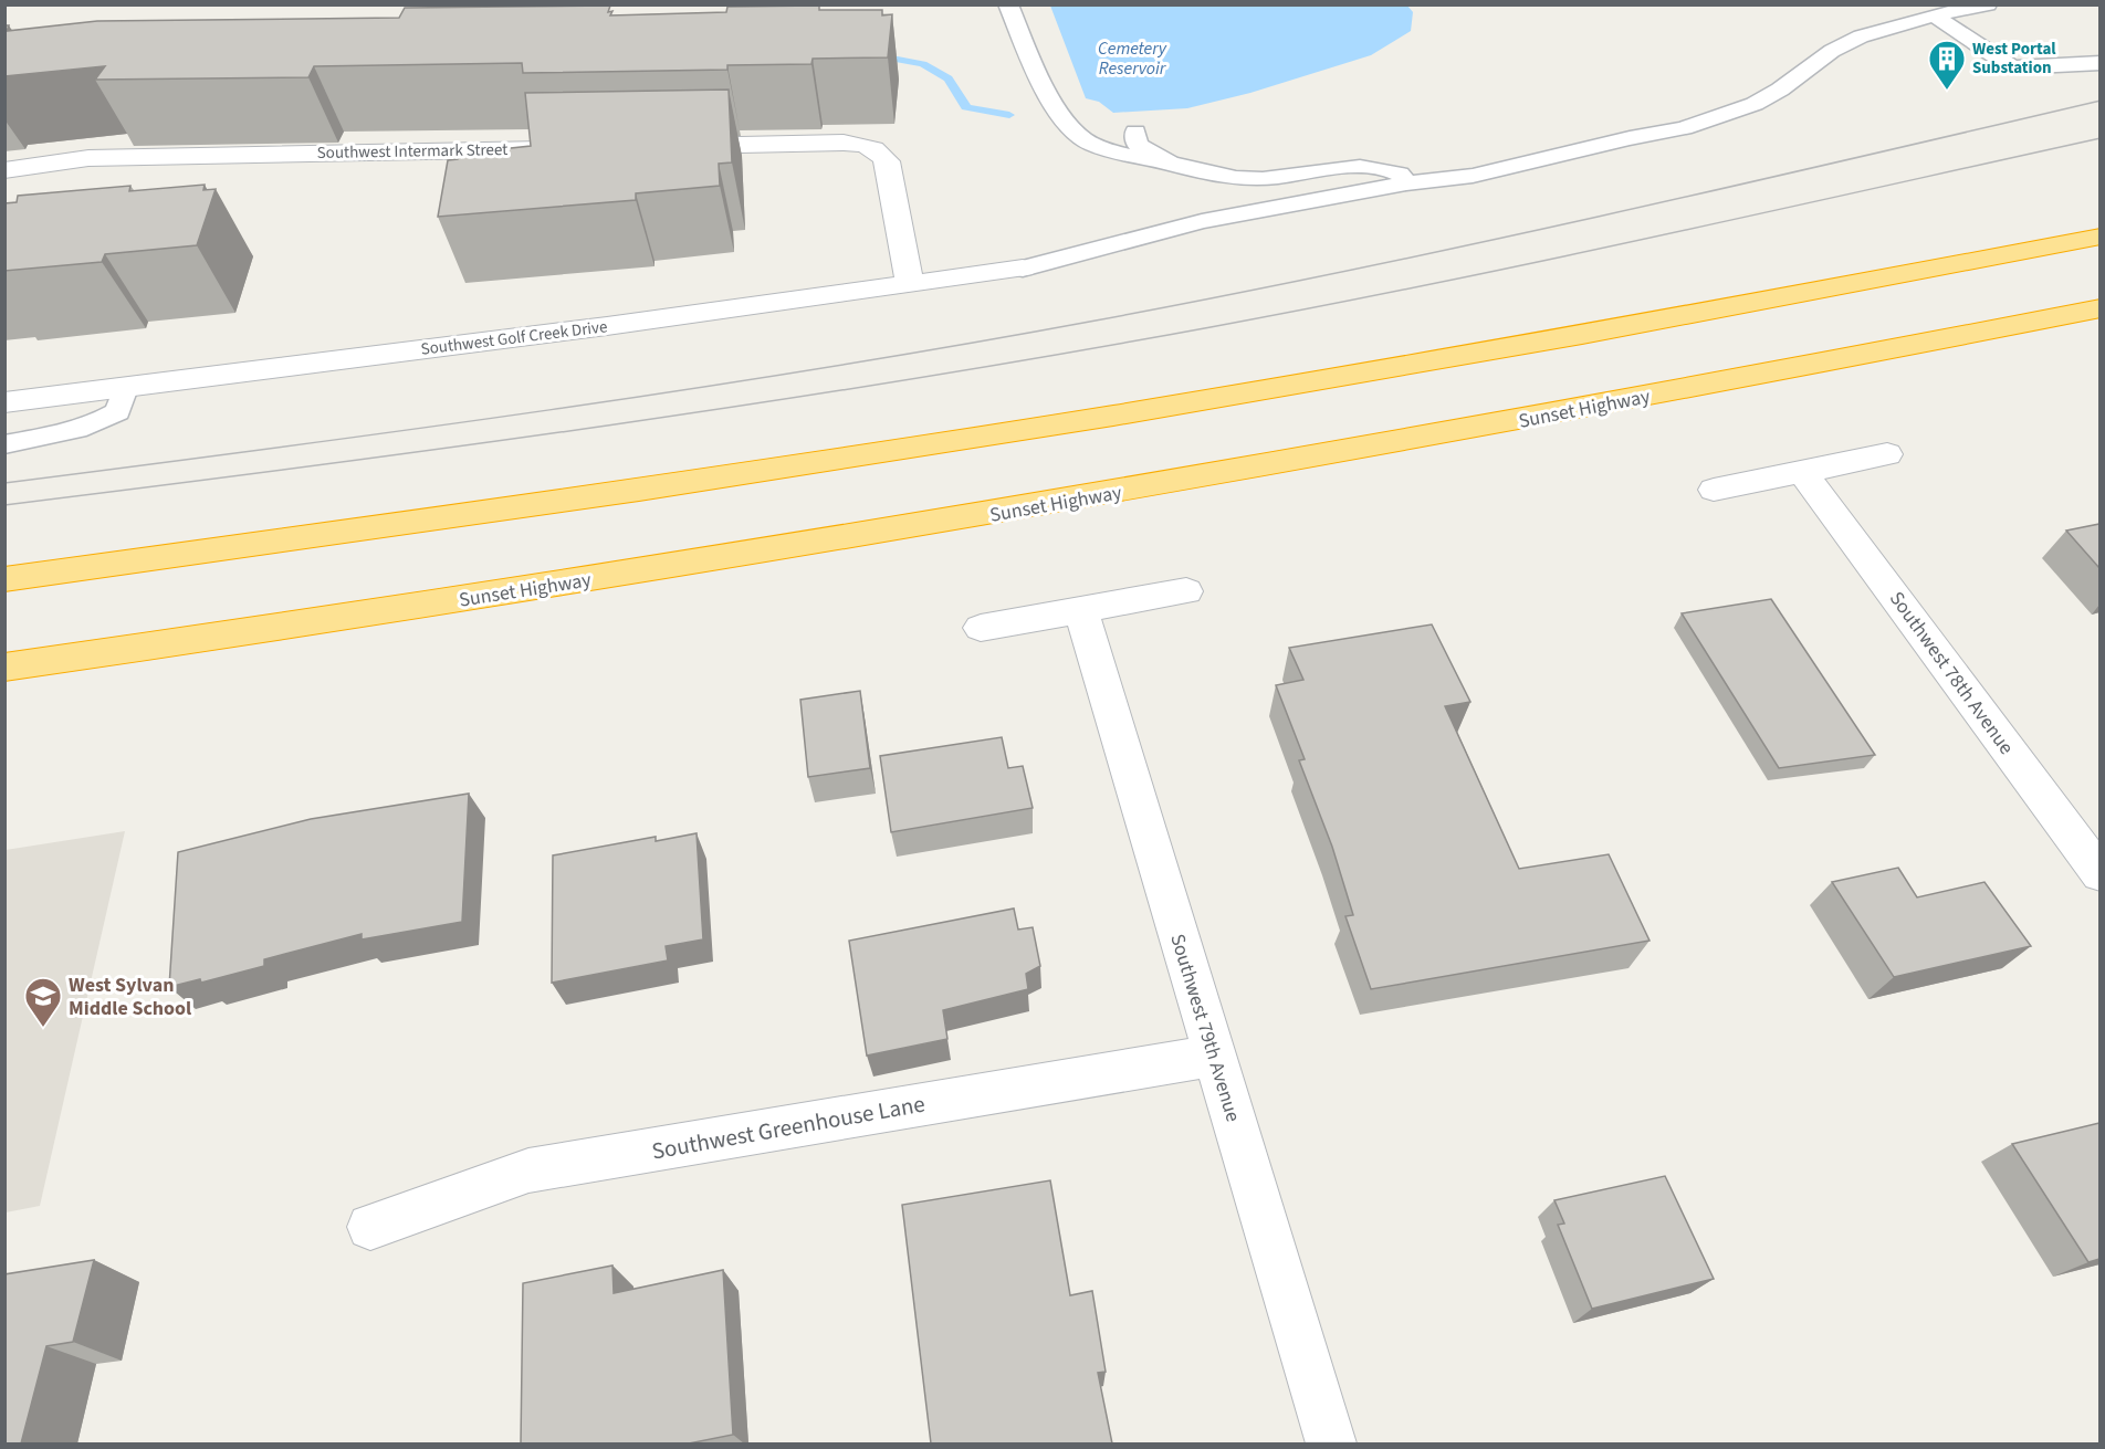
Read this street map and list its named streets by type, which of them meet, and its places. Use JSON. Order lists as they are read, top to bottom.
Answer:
{
  "streets": {
    "highway": ["Sunset Highway"],
    "street": [
      "Southwest Intermark Street",
      "Southwest Golf Creek Drive",
      "Southwest 78th Avenue",
      "Southwest 79th Avenue",
      "Southwest Greenhouse Lane"
    ]
  },
  "crossings": [
    ["Southwest 79th Avenue", "Southwest Greenhouse Lane"]
  ],
  "water": ["Cemetery Reservoir"],
  "places": {
    "building": ["West Portal Substation"],
    "school or university": ["West Sylvan Middle School"]
  }
}
